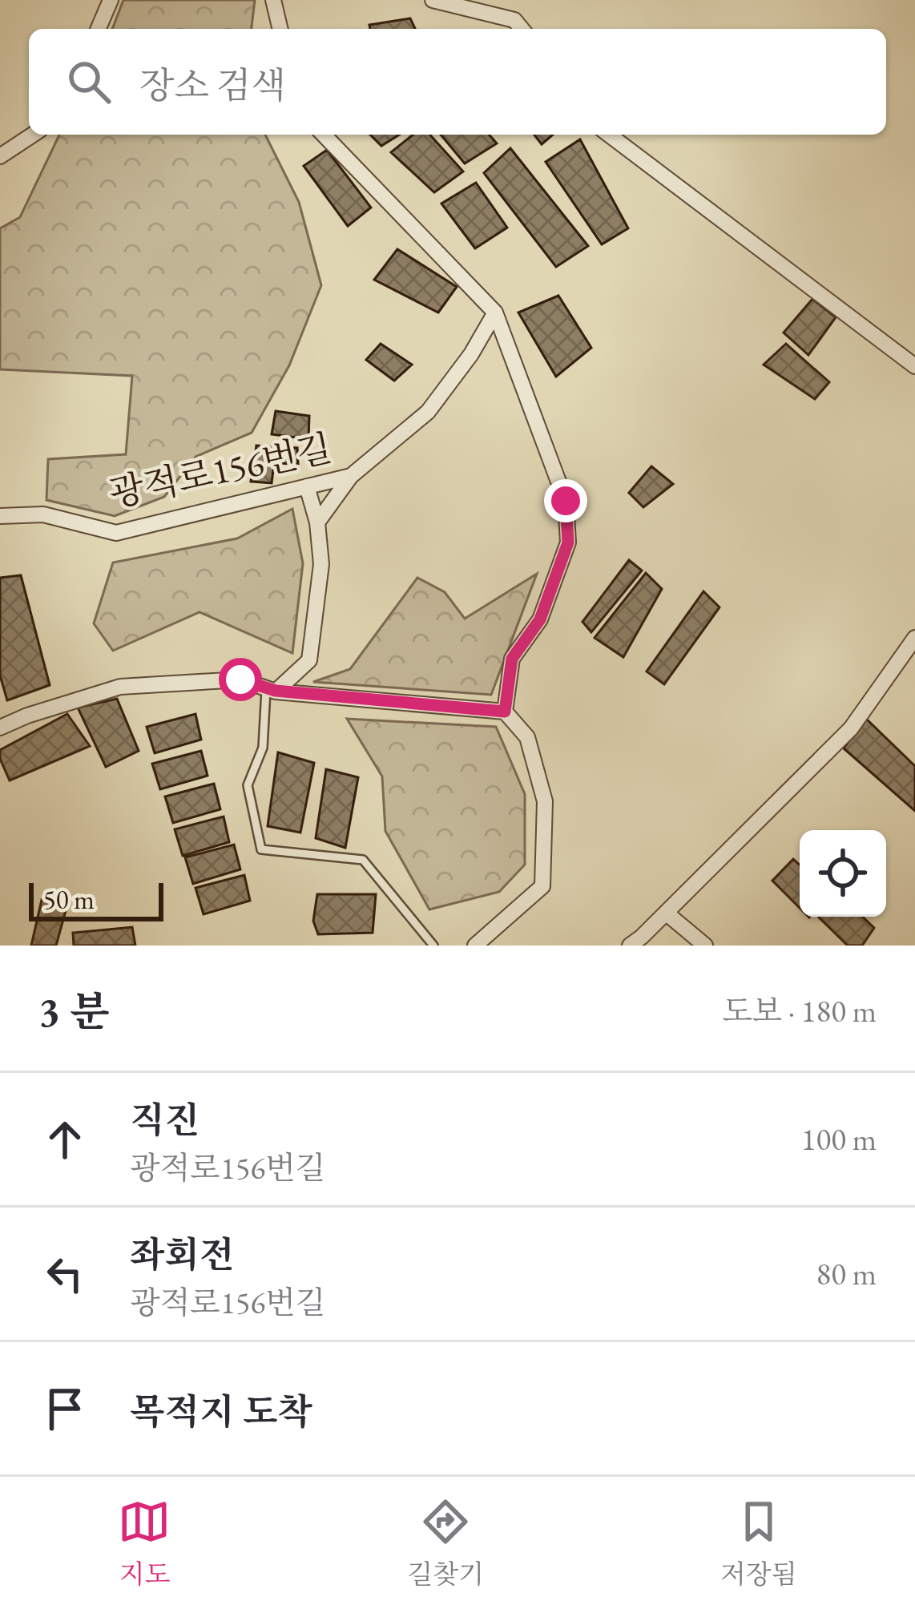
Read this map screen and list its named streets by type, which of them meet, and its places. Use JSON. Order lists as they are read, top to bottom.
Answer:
{
  "streets": {
    "street": ["광적로156번길"]
  },
  "scale_bar": "50 m",
  "page": {
    "search": "장소 검색",
    "scale": "50 m",
    "heading": ["3 분", "도보 · 180 m"],
    "list": [
      ["직진", "광적로156번길", "100 m"],
      ["좌회전", "광적로156번길", "80 m"],
      "목적지 도착"
    ],
    "nav": ["지도", "길찾기", "저장됨"]
  }
}
